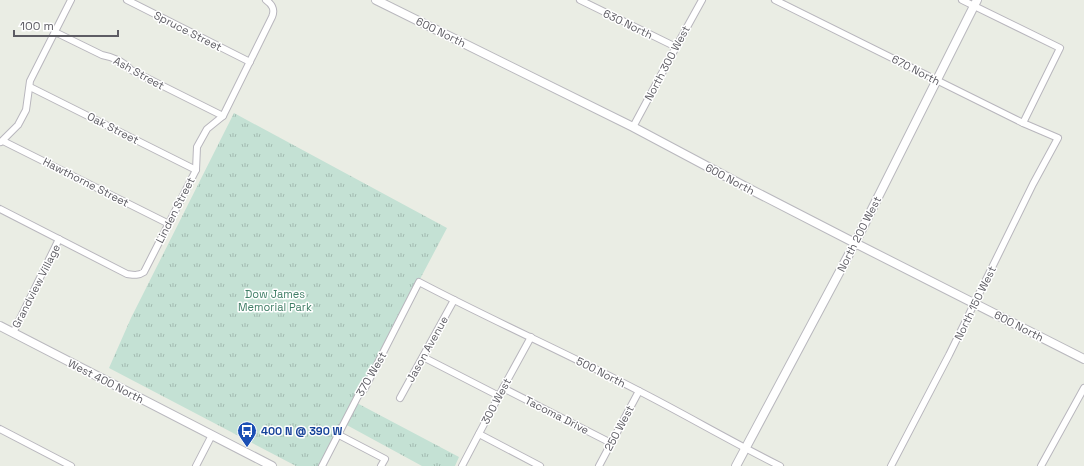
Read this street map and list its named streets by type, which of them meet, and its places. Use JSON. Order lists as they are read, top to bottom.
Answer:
{
  "streets": {
    "street": [
      "630 North",
      "Spruce Street",
      "600 North",
      "North 300 West",
      "670 North",
      "Ash Street",
      "Oak Street",
      "Hawthorne Street",
      "Linden Street",
      "North 200 West",
      "Grandview Village",
      "North 150 West",
      "Jason Avenue",
      "500 North",
      "370 West",
      "West 400 North",
      "300 West",
      "Tacoma Drive",
      "250 West"
    ]
  },
  "crossings": [
    ["630 North", "North 300 West"],
    ["Spruce Street", "Linden Street"],
    ["600 North", "North 300 West"],
    ["600 North", "North 200 West"],
    ["600 North", "North 150 West"],
    ["670 North", "North 200 West"],
    ["670 North", "North 150 West"],
    ["Ash Street", "Linden Street"],
    ["Oak Street", "Linden Street"],
    ["Hawthorne Street", "Linden Street"],
    ["Linden Street", "Grandview Village"],
    ["North 200 West", "500 North"],
    ["Grandview Village", "West 400 North"],
    ["Jason Avenue", "500 North"],
    ["500 North", "370 West"],
    ["500 North", "300 West"],
    ["500 North", "250 West"],
    ["300 West", "Tacoma Drive"],
    ["Tacoma Drive", "250 West"]
  ],
  "parks": ["Dow James Memorial Park"],
  "places": {
    "bus stop": ["400 N @ 390 W"]
  },
  "scale_bar": "100 m"
}
